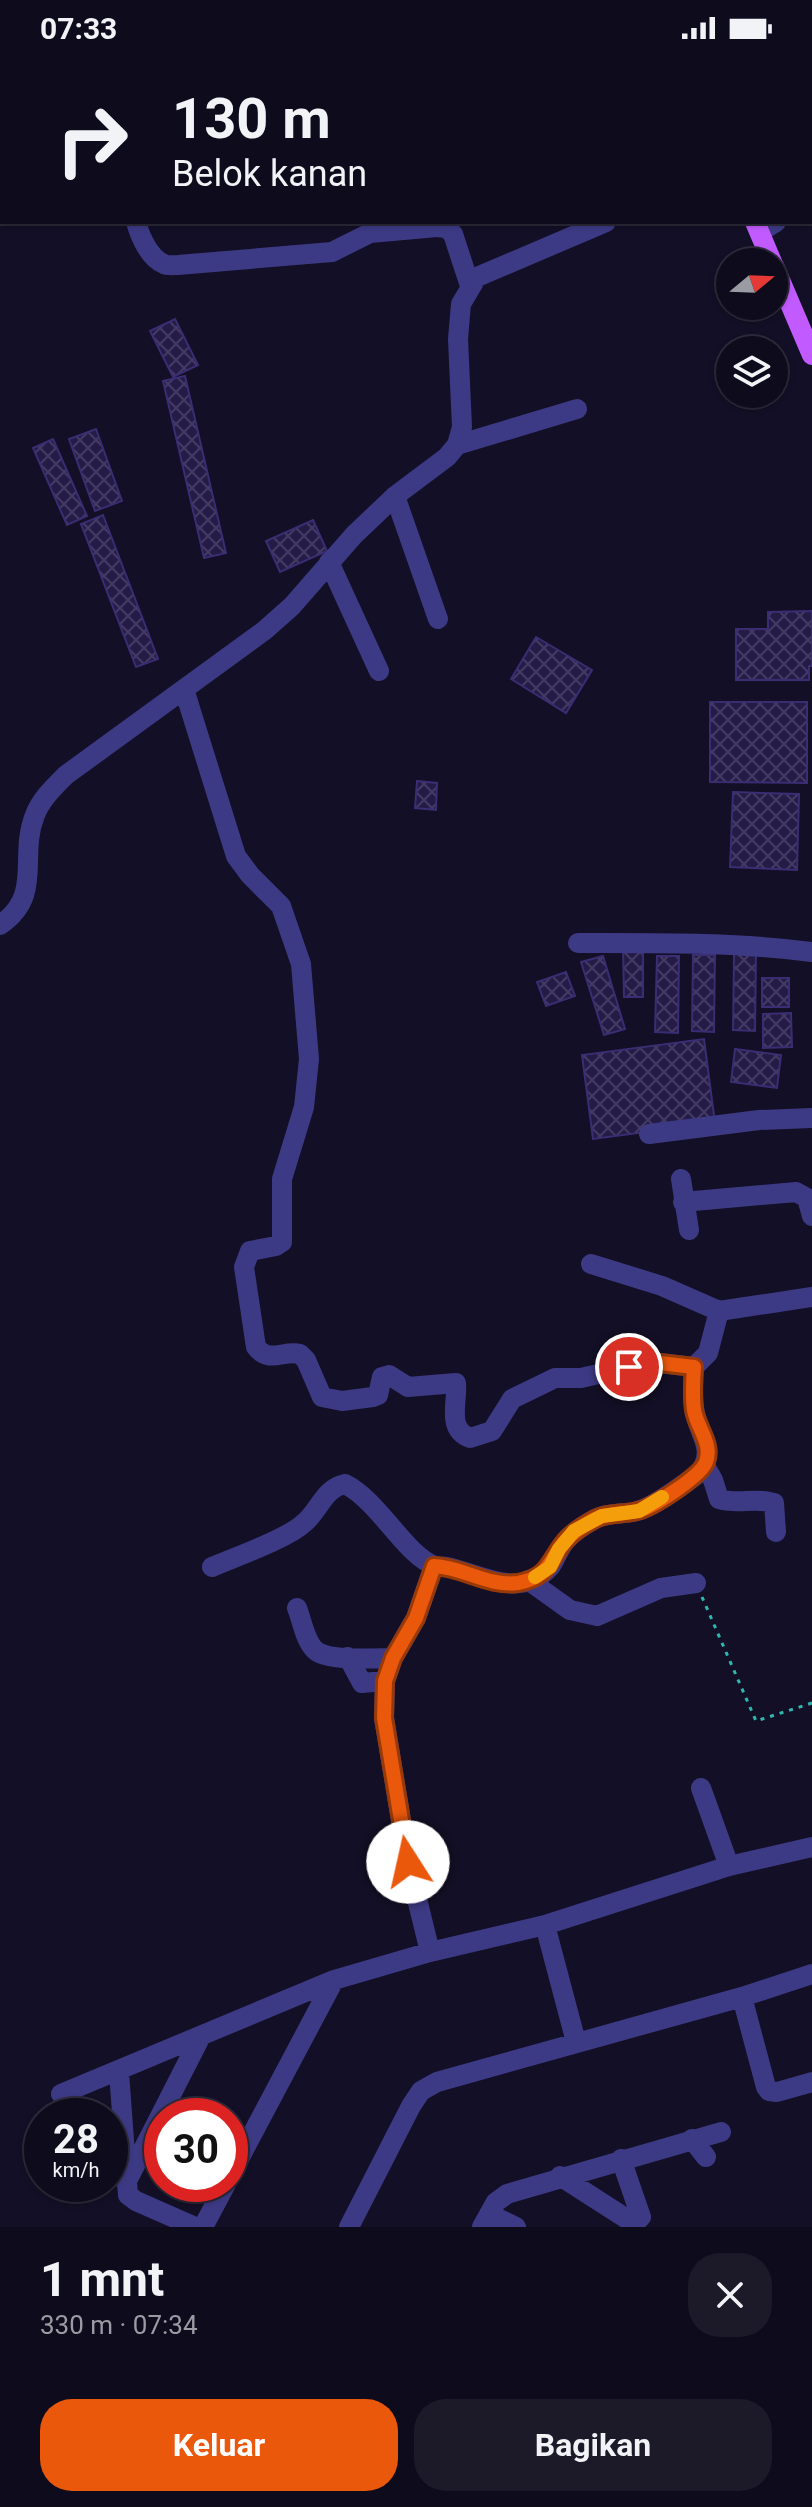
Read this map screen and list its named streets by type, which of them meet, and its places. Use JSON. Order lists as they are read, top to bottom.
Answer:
{
  "north": "right",
  "page": {
    "status": "07:33",
    "turn": ["130 m", "Belok kanan"],
    "speed": "28 km/h",
    "limit": "30",
    "heading": ["1 mnt", "330 m · 07:34"],
    "buttons": ["Keluar", "Bagikan"]
  }
}
